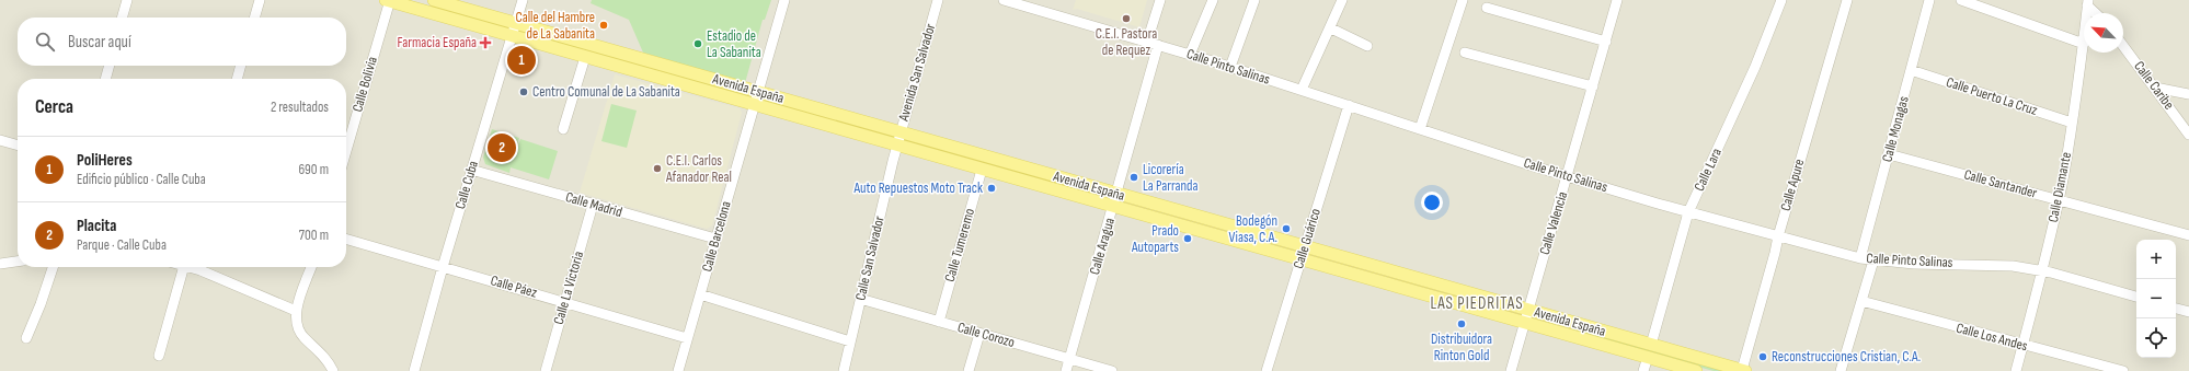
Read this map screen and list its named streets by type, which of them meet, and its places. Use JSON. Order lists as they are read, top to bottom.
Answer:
{
  "streets": {
    "main road": ["Avenida España"],
    "street": [
      "Calle Pinto Salinas",
      "Avenida San Salvador",
      "Calle Bolivia",
      "Calle Caribe",
      "Calle Puerto La Cruz",
      "Calle Monagas",
      "Calle Lara",
      "Calle Santander",
      "Calle Cuba",
      "Calle Apure",
      "Calle Diamante",
      "Calle Madrid",
      "Calle Valencia",
      "Calle Barcelona",
      "Calle Guárico",
      "Calle Tumeremo",
      "Calle Aragua",
      "Calle San Salvador",
      "Calle Páez",
      "Calle La Victoria",
      "Calle Corozo",
      "Calle Los Andes"
    ]
  },
  "crossings": [
    ["Calle Pinto Salinas", "Calle Monagas"],
    ["Calle Pinto Salinas", "Calle Lara"],
    ["Calle Pinto Salinas", "Calle Apure"],
    ["Calle Pinto Salinas", "Calle Diamante"],
    ["Calle Pinto Salinas", "Calle Valencia"],
    ["Calle Pinto Salinas", "Calle Guárico"],
    ["Calle Pinto Salinas", "Calle Aragua"],
    ["Avenida San Salvador", "Avenida España"],
    ["Avenida San Salvador", "Calle San Salvador"],
    ["Calle Bolivia", "Avenida España"],
    ["Avenida España", "Calle Lara"],
    ["Avenida España", "Calle Cuba"],
    ["Avenida España", "Calle Apure"],
    ["Avenida España", "Calle Valencia"],
    ["Avenida España", "Calle Barcelona"],
    ["Avenida España", "Calle Guárico"],
    ["Avenida España", "Calle Tumeremo"],
    ["Avenida España", "Calle Aragua"],
    ["Avenida España", "Calle San Salvador"],
    ["Calle Puerto La Cruz", "Calle Monagas"],
    ["Calle Puerto La Cruz", "Calle Diamante"],
    ["Calle Monagas", "Calle Santander"],
    ["Calle Santander", "Calle Diamante"],
    ["Calle Cuba", "Calle Madrid"],
    ["Calle Cuba", "Calle Páez"],
    ["Calle Diamante", "Calle Los Andes"],
    ["Calle Madrid", "Calle Barcelona"],
    ["Calle Madrid", "Calle La Victoria"],
    ["Calle Barcelona", "Calle Páez"],
    ["Calle Tumeremo", "Calle Corozo"],
    ["Calle Aragua", "Calle Corozo"],
    ["Calle San Salvador", "Calle Corozo"],
    ["Calle Páez", "Calle La Victoria"]
  ],
  "districts": ["LAS PIEDRITAS"],
  "places": {
    "other": [
      "C.E.I. Pastora de Requez",
      "Calle del Hambre de La Sabanita",
      "Estadio de La Sabanita",
      "Centro Comunal de La Sabanita",
      "C.E.I. Carlos Afanador Real",
      "Licorería La Parranda",
      "Auto Repuestos Moto Track",
      "Bodegón Viasa, C.A.",
      "Prado Autoparts",
      "Distribuidora Rinton Gold",
      "Reconstrucciones Cristian, C.A."
    ],
    "health": ["Farmacia España"]
  },
  "north": "top left",
  "page": {
    "search": "Buscar aquí",
    "pins": ["1", "2"],
    "heading": ["Cerca", "2 resultados"],
    "list": [
      {
        "mark": "1",
        "name": "PoliHeres",
        "note": "Edificio público · Calle Cuba",
        "value": "690 m"
      },
      {
        "mark": "2",
        "name": "Placita",
        "note": "Parque · Calle Cuba",
        "value": "700 m"
      }
    ],
    "map_buttons": ["+", "−"]
  }
}
